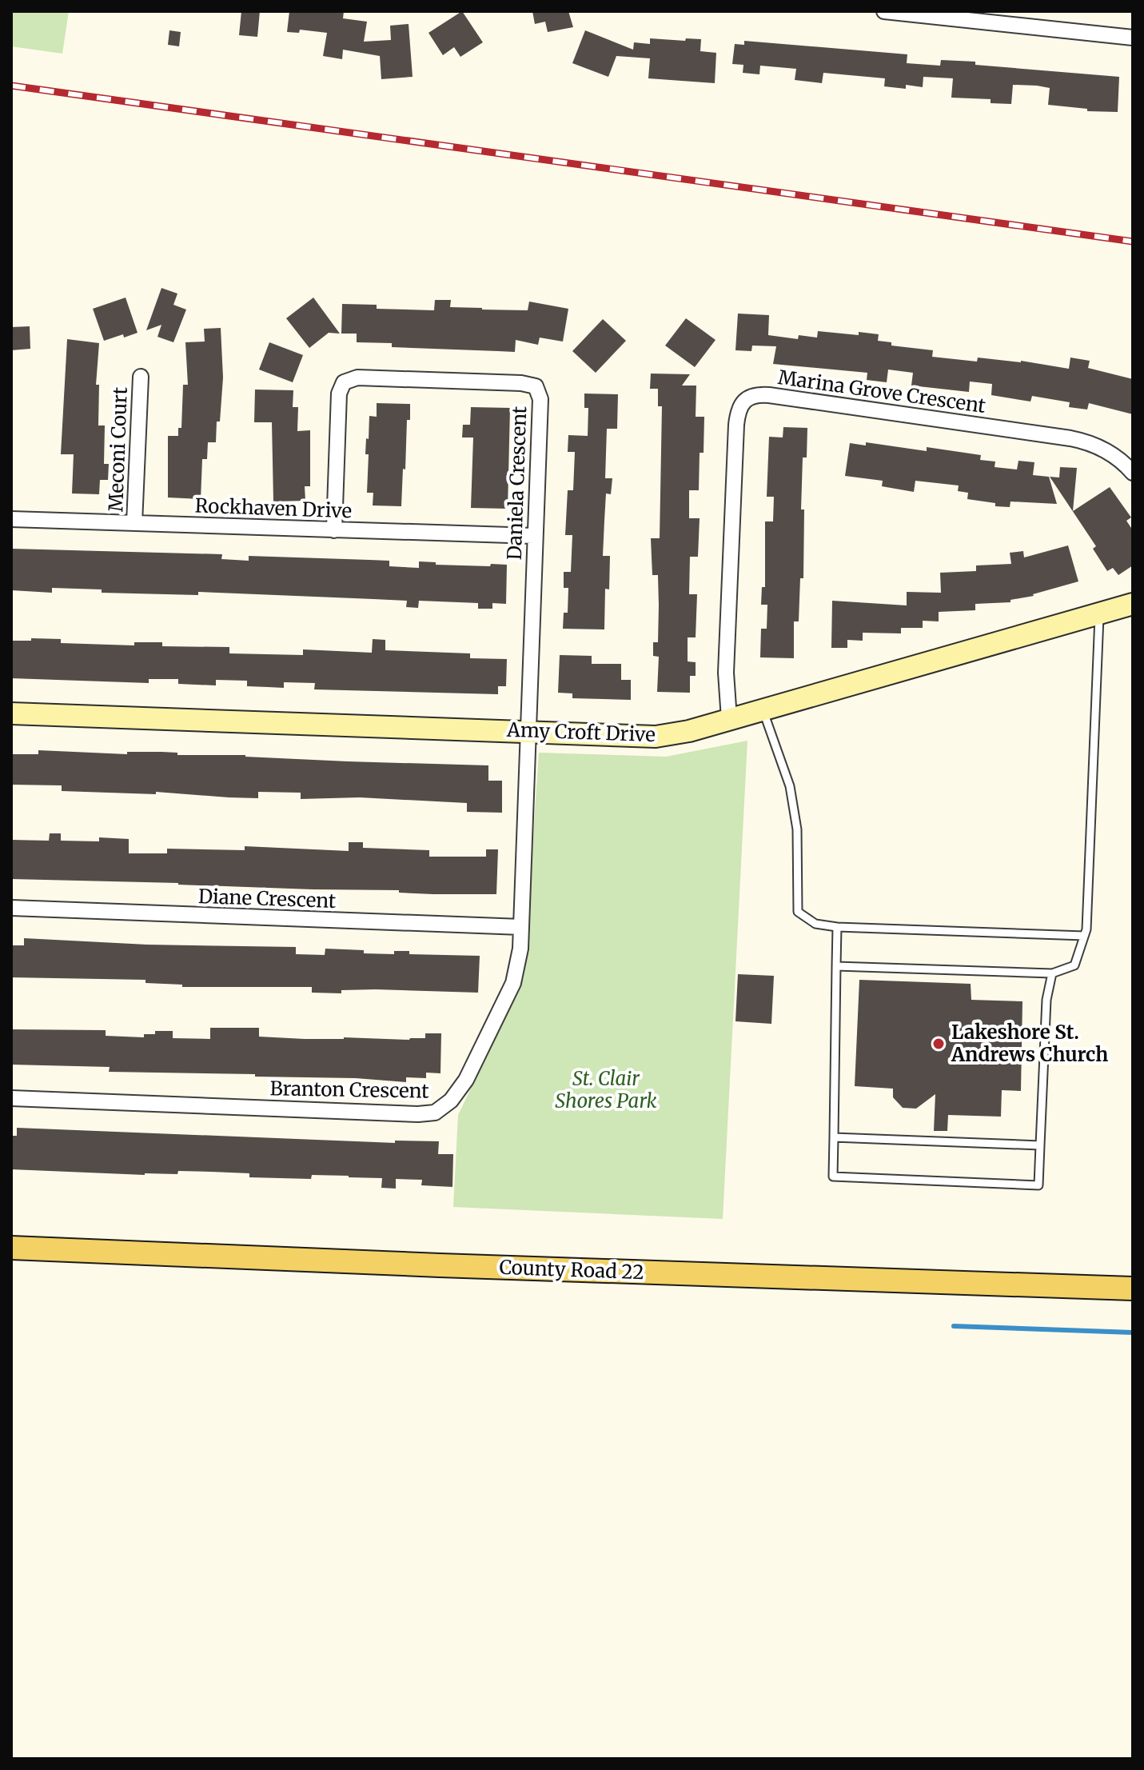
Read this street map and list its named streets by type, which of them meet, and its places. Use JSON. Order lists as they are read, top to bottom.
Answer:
{
  "streets": {
    "main road": ["County Road 22"],
    "street": [
      "Marina Grove Crescent",
      "Meconi Court",
      "Daniela Crescent",
      "Rockhaven Drive",
      "Amy Croft Drive",
      "Diane Crescent",
      "Branton Crescent"
    ]
  },
  "crossings": [
    ["Marina Grove Crescent", "Amy Croft Drive"],
    ["Meconi Court", "Rockhaven Drive"],
    ["Daniela Crescent", "Rockhaven Drive"],
    ["Daniela Crescent", "Amy Croft Drive"],
    ["Daniela Crescent", "Branton Crescent"],
    ["Amy Croft Drive", "Branton Crescent"],
    ["Diane Crescent", "Branton Crescent"]
  ],
  "parks": ["St. Clair Shores Park"],
  "places": ["Lakeshore St. Andrews Church"]
}
